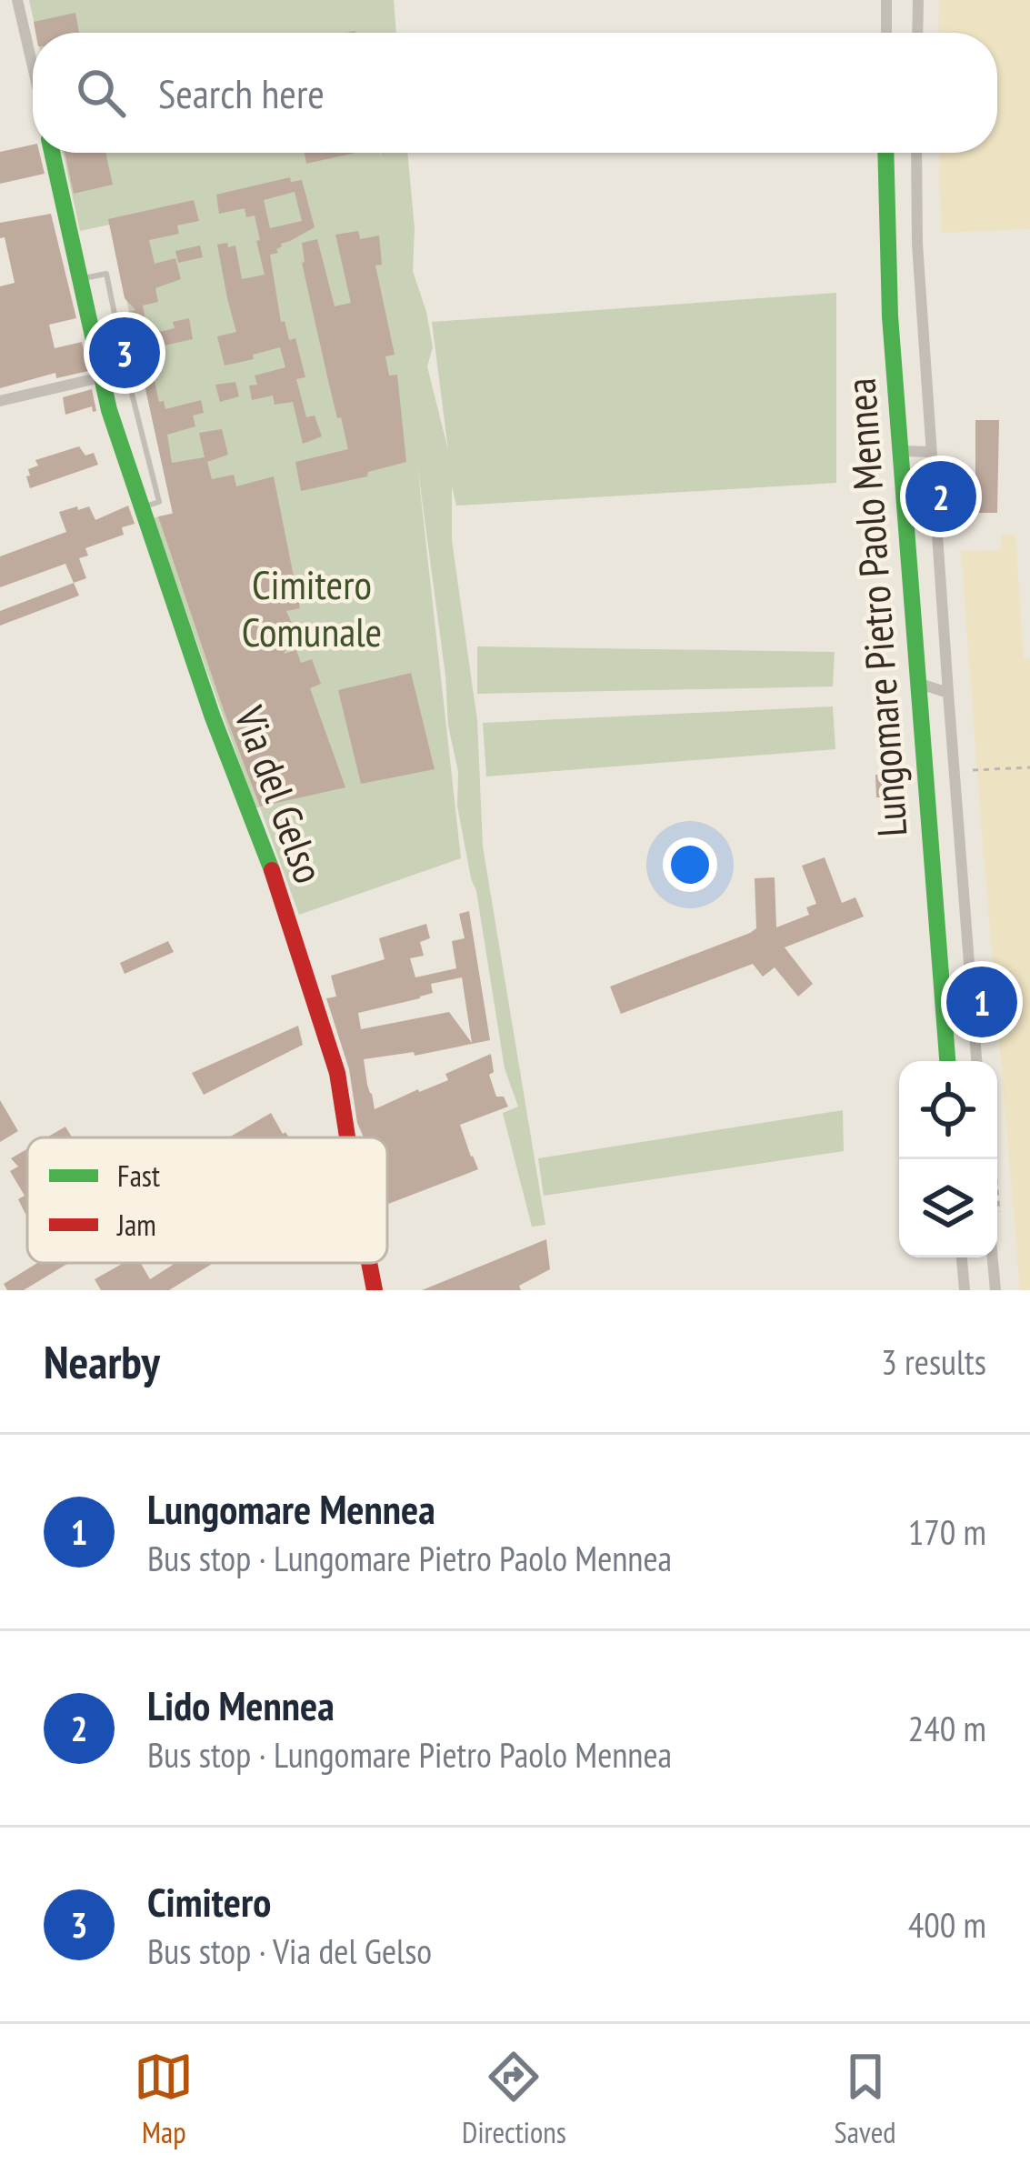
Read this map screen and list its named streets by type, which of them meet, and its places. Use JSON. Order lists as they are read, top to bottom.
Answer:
{
  "streets": {
    "street": ["Lungomare Pietro Paolo Mennea", "Via del Gelso"]
  },
  "parks": ["Cimitero Comunale"],
  "legend": ["Fast", "Jam"],
  "page": {
    "search": "Search here",
    "pins": ["3", "2", "1"],
    "heading": ["Nearby", "3 results"],
    "list": [
      {
        "mark": "1",
        "name": "Lungomare Mennea",
        "note": "Bus stop · Lungomare Pietro Paolo Mennea",
        "value": "170 m"
      },
      {
        "mark": "2",
        "name": "Lido Mennea",
        "note": "Bus stop · Lungomare Pietro Paolo Mennea",
        "value": "240 m"
      },
      {
        "mark": "3",
        "name": "Cimitero",
        "note": "Bus stop · Via del Gelso",
        "value": "400 m"
      }
    ],
    "nav": ["Map", "Directions", "Saved"]
  }
}
